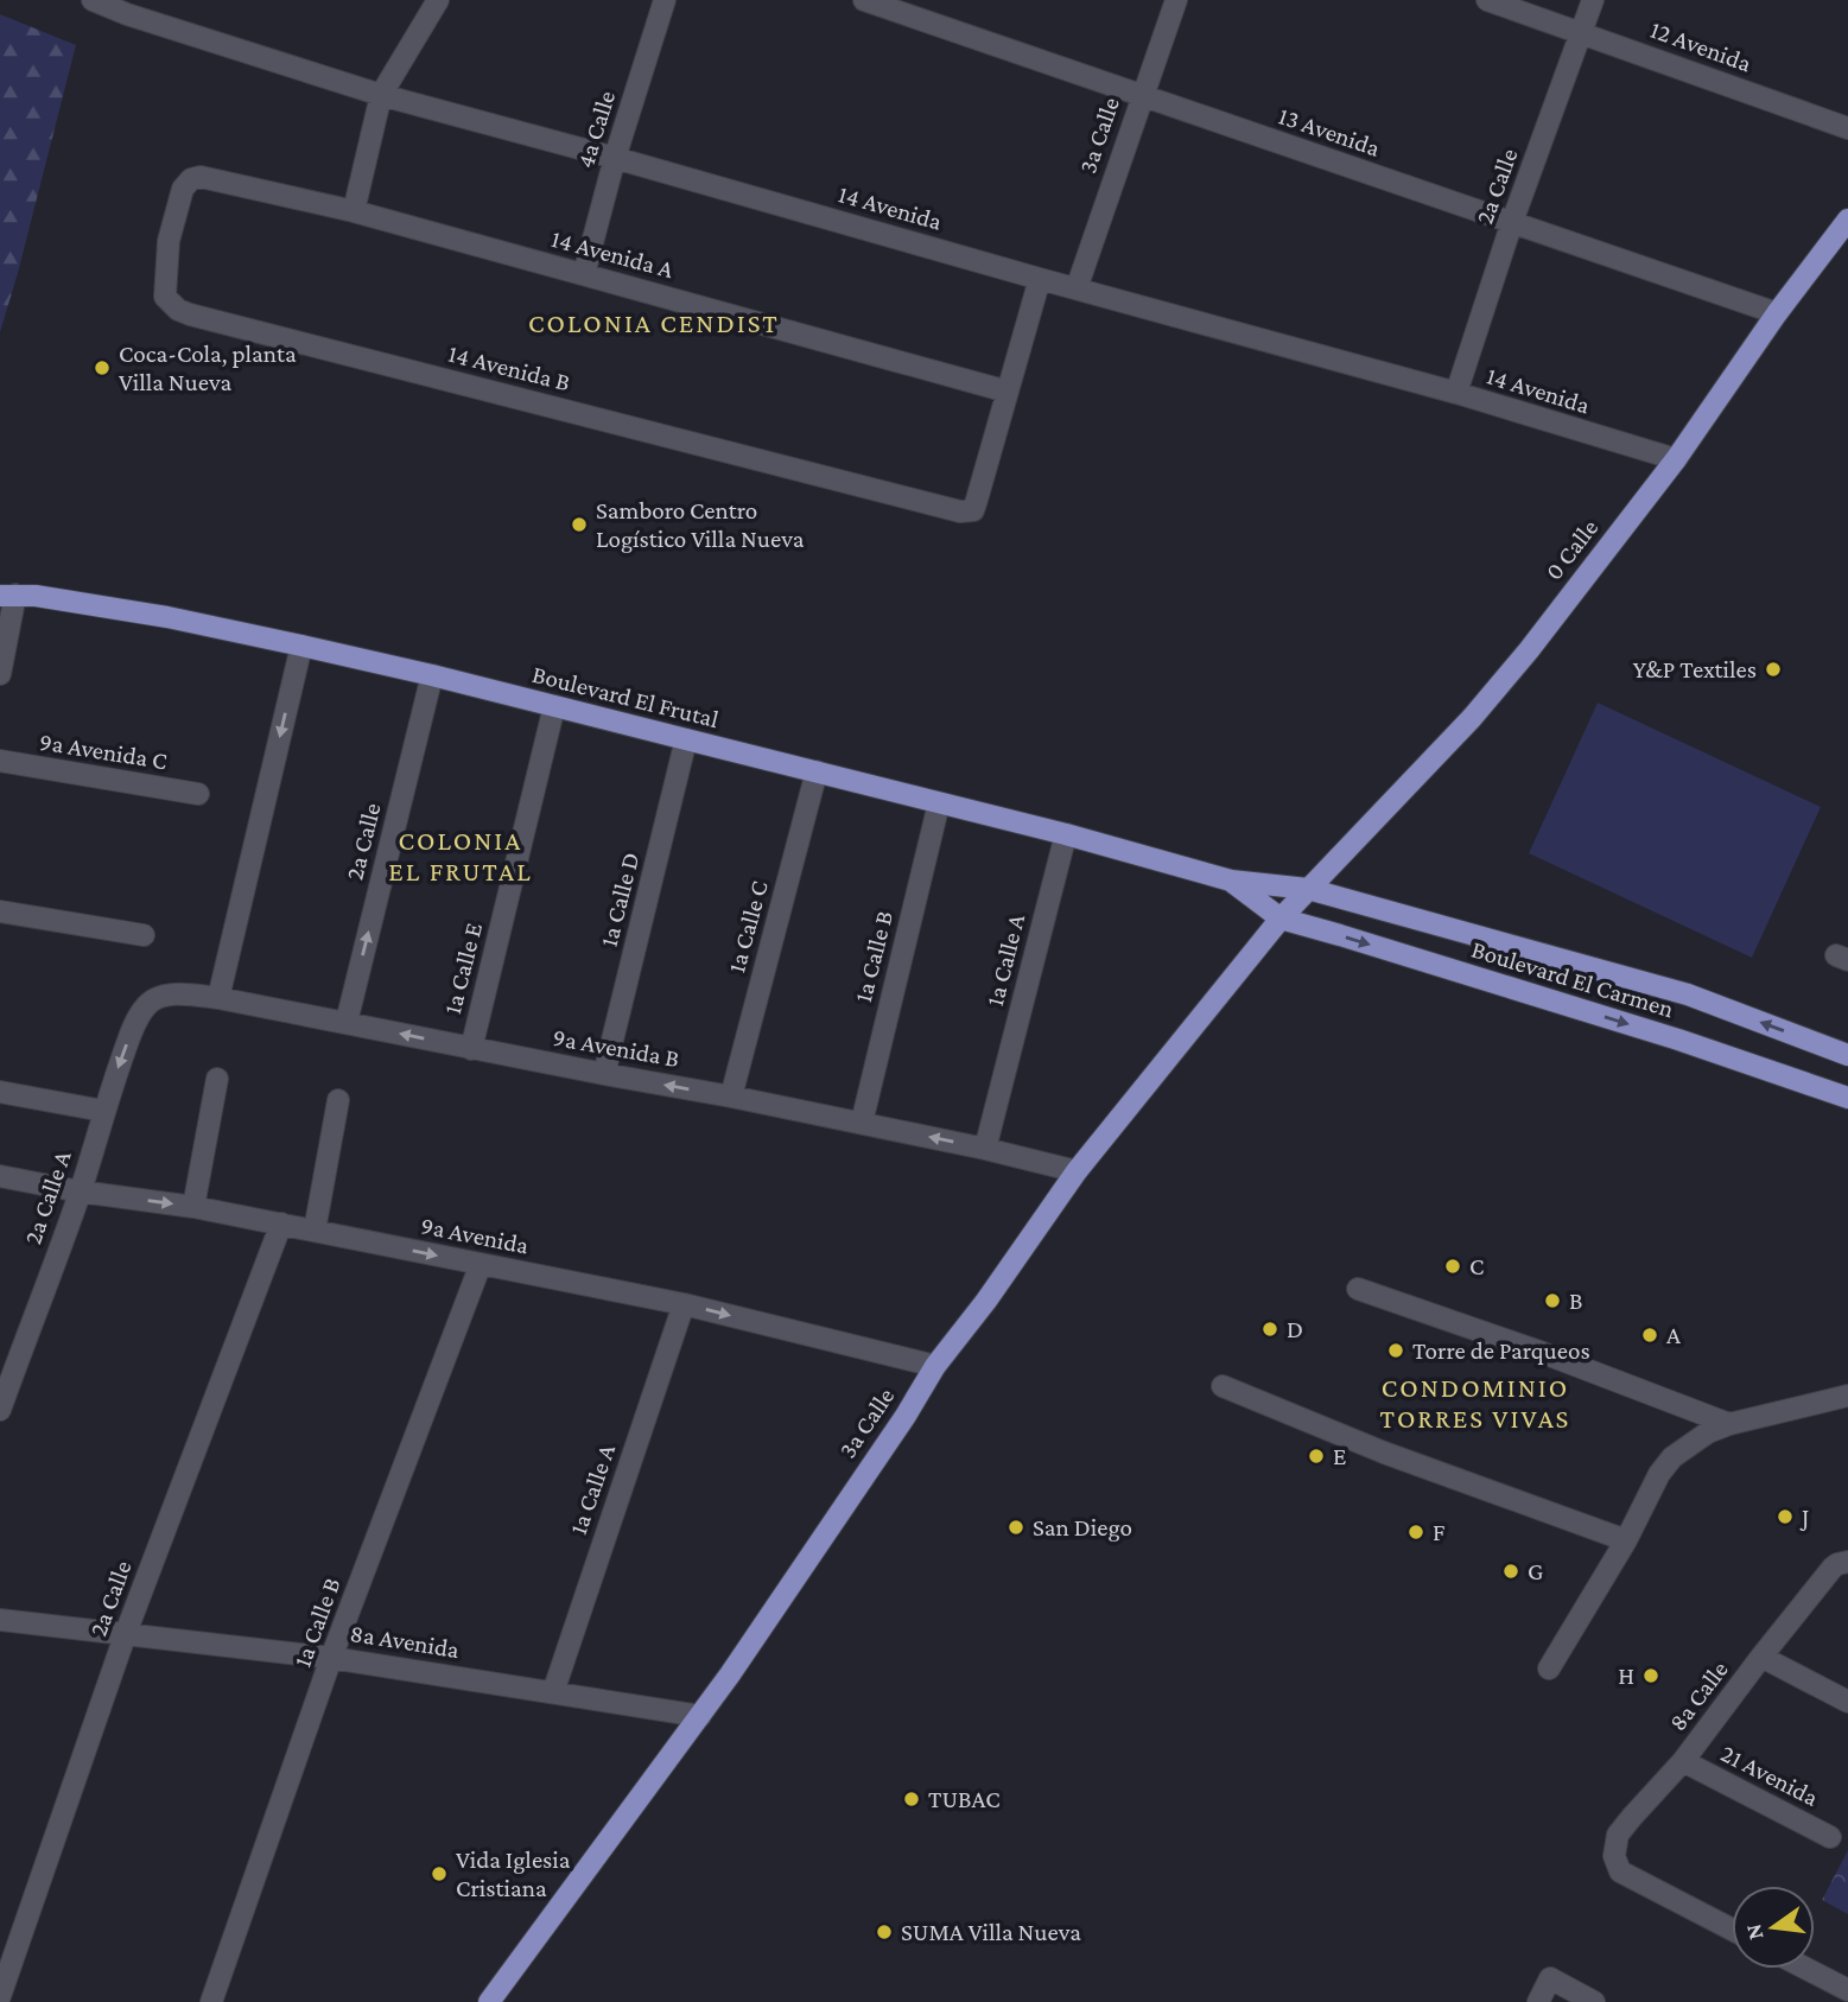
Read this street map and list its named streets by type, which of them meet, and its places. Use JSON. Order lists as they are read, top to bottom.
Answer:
{
  "streets": {
    "main road": [
      "3a Calle",
      "0 Calle",
      "Boulevard El Frutal",
      "Boulevard El Carmen"
    ],
    "street": [
      "12 Avenida",
      "4a Calle",
      "13 Avenida",
      "2a Calle",
      "14 Avenida",
      "14 Avenida A",
      "14 Avenida B",
      "9a Avenida C",
      "1a Calle D",
      "1a Calle C",
      "1a Calle B",
      "1a Calle A",
      "1a Calle E",
      "9a Avenida B",
      "2a Calle A",
      "9a Avenida",
      "8a Avenida",
      "8a Calle",
      "21 Avenida"
    ]
  },
  "crossings": [
    ["12 Avenida", "2a Calle"],
    ["4a Calle", "14 Avenida"],
    ["4a Calle", "14 Avenida A"],
    ["13 Avenida", "3a Calle"],
    ["13 Avenida", "2a Calle"],
    ["13 Avenida", "0 Calle"],
    ["3a Calle", "14 Avenida"],
    ["3a Calle", "0 Calle"],
    ["3a Calle", "Boulevard El Frutal"],
    ["3a Calle", "Boulevard El Carmen"],
    ["3a Calle", "9a Avenida B"],
    ["3a Calle", "9a Avenida"],
    ["3a Calle", "8a Avenida"],
    ["2a Calle", "14 Avenida"],
    ["2a Calle", "Boulevard El Frutal"],
    ["2a Calle", "9a Avenida B"],
    ["2a Calle", "9a Avenida"],
    ["2a Calle", "8a Avenida"],
    ["14 Avenida", "0 Calle"],
    ["14 Avenida A", "14 Avenida B"],
    ["0 Calle", "Boulevard El Frutal"],
    ["0 Calle", "Boulevard El Carmen"],
    ["Boulevard El Frutal", "1a Calle D"],
    ["Boulevard El Frutal", "1a Calle C"],
    ["Boulevard El Frutal", "1a Calle B"],
    ["Boulevard El Frutal", "1a Calle A"],
    ["Boulevard El Frutal", "1a Calle E"],
    ["Boulevard El Frutal", "Boulevard El Carmen"],
    ["1a Calle D", "9a Avenida B"],
    ["1a Calle C", "9a Avenida B"],
    ["1a Calle B", "9a Avenida B"],
    ["1a Calle B", "9a Avenida"],
    ["1a Calle B", "8a Avenida"],
    ["1a Calle A", "9a Avenida B"],
    ["1a Calle A", "9a Avenida"],
    ["1a Calle A", "8a Avenida"],
    ["1a Calle E", "9a Avenida B"],
    ["9a Avenida B", "2a Calle A"],
    ["2a Calle A", "9a Avenida"],
    ["8a Calle", "21 Avenida"]
  ],
  "one_way": ["9a Avenida B", "9a Avenida"],
  "districts": ["COLONIA CENDIST", "COLONIA EL FRUTAL", "CONDOMINIO TORRES VIVAS"],
  "places": [
    "Coca-Cola, planta Villa Nueva",
    "Samboro Centro Logístico Villa Nueva",
    "Y&P Textiles",
    "C",
    "B",
    "D",
    "A",
    "Torre de Parqueos",
    "E",
    "J",
    "San Diego",
    "F",
    "G",
    "H",
    "TUBAC",
    "Vida Iglesia Cristiana",
    "SUMA Villa Nueva"
  ],
  "north": "left"
}
